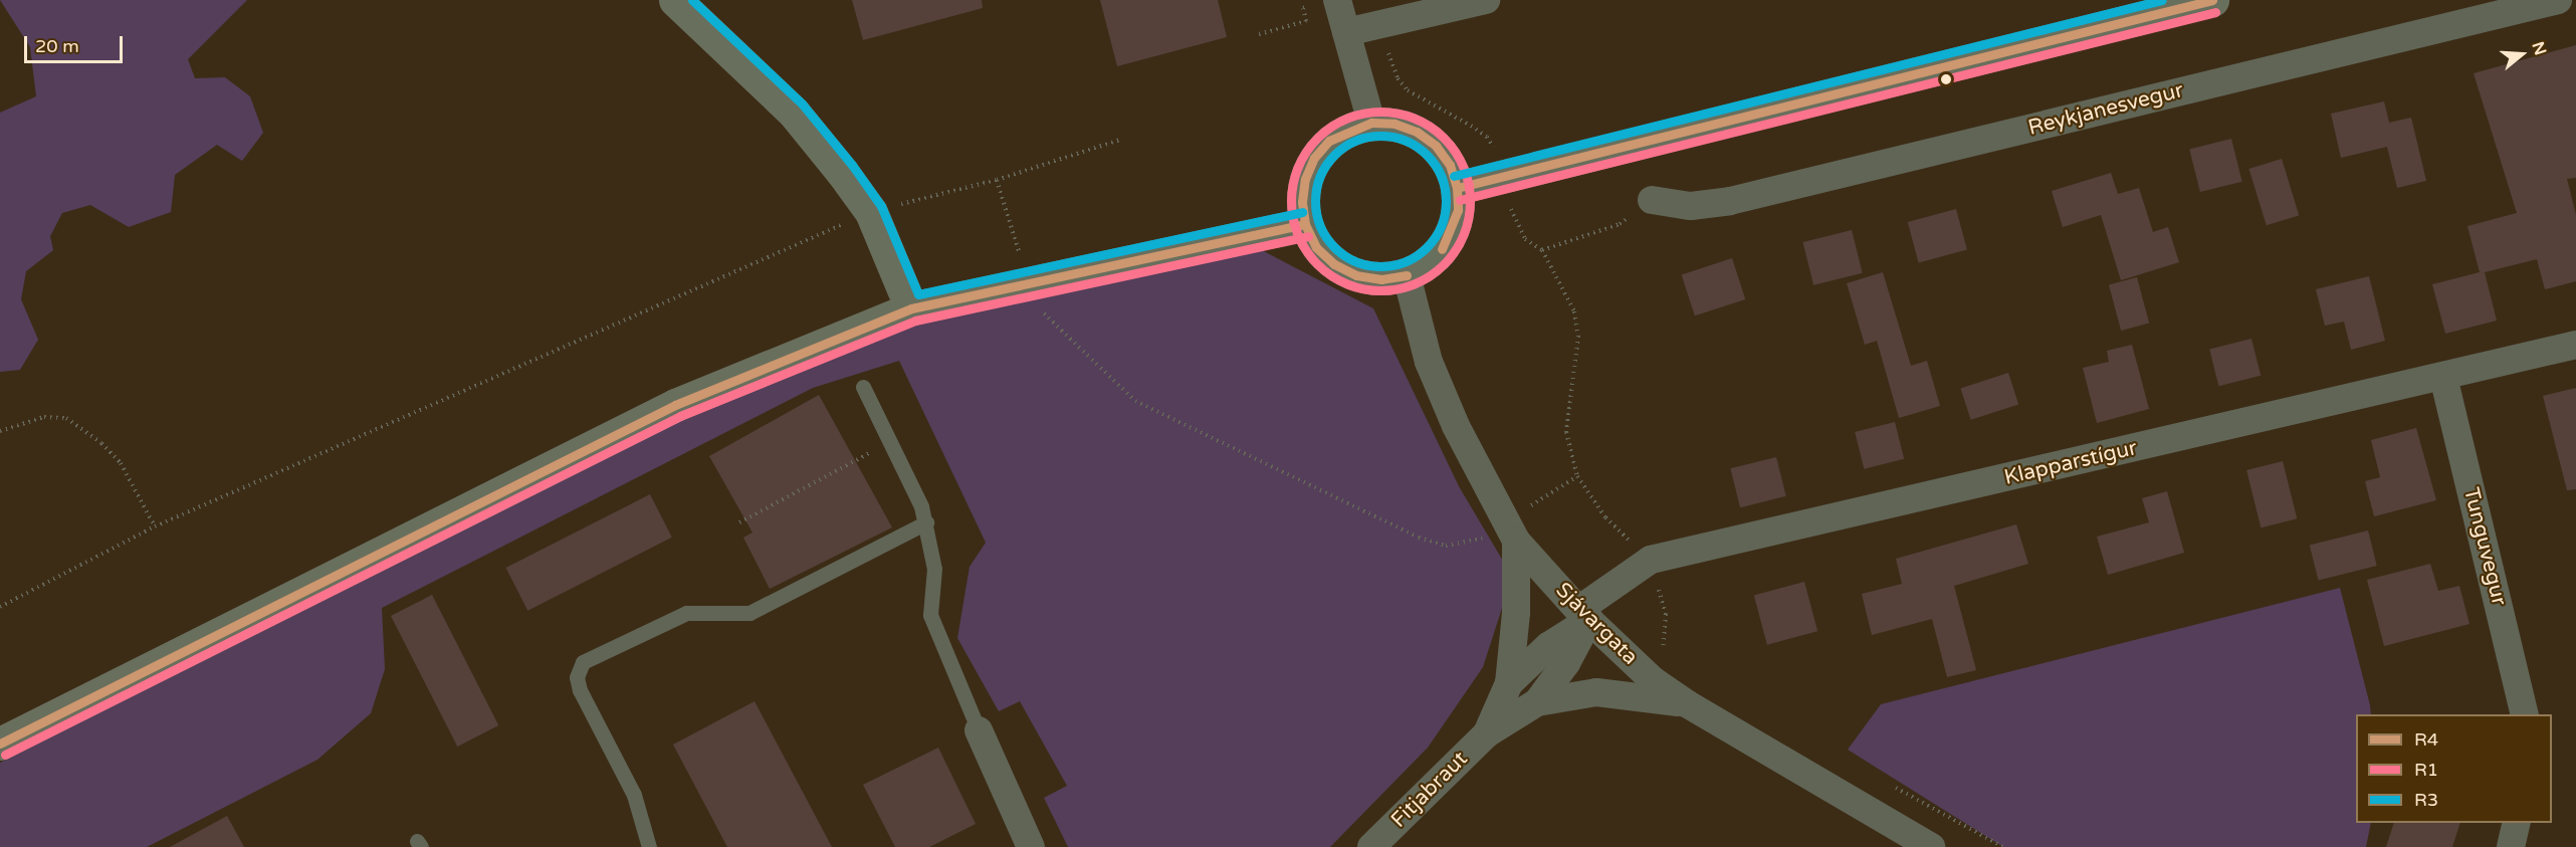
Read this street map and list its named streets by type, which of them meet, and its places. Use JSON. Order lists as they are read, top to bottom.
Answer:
{
  "streets": {
    "street": [
      "Reykjanesvegur",
      "Klapparstígur",
      "Tunguvegur",
      "Sjávargata",
      "Fitjabraut"
    ]
  },
  "crossings": [
    ["Klapparstígur", "Tunguvegur"],
    ["Klapparstígur", "Sjávargata"],
    ["Klapparstígur", "Fitjabraut"],
    ["Sjávargata", "Fitjabraut"]
  ],
  "lines": ["transit line R4", "transit line R3", "transit line R1"],
  "legend": ["R4", "R1", "R3"],
  "scale_bar": "20 m",
  "north": "right"
}
